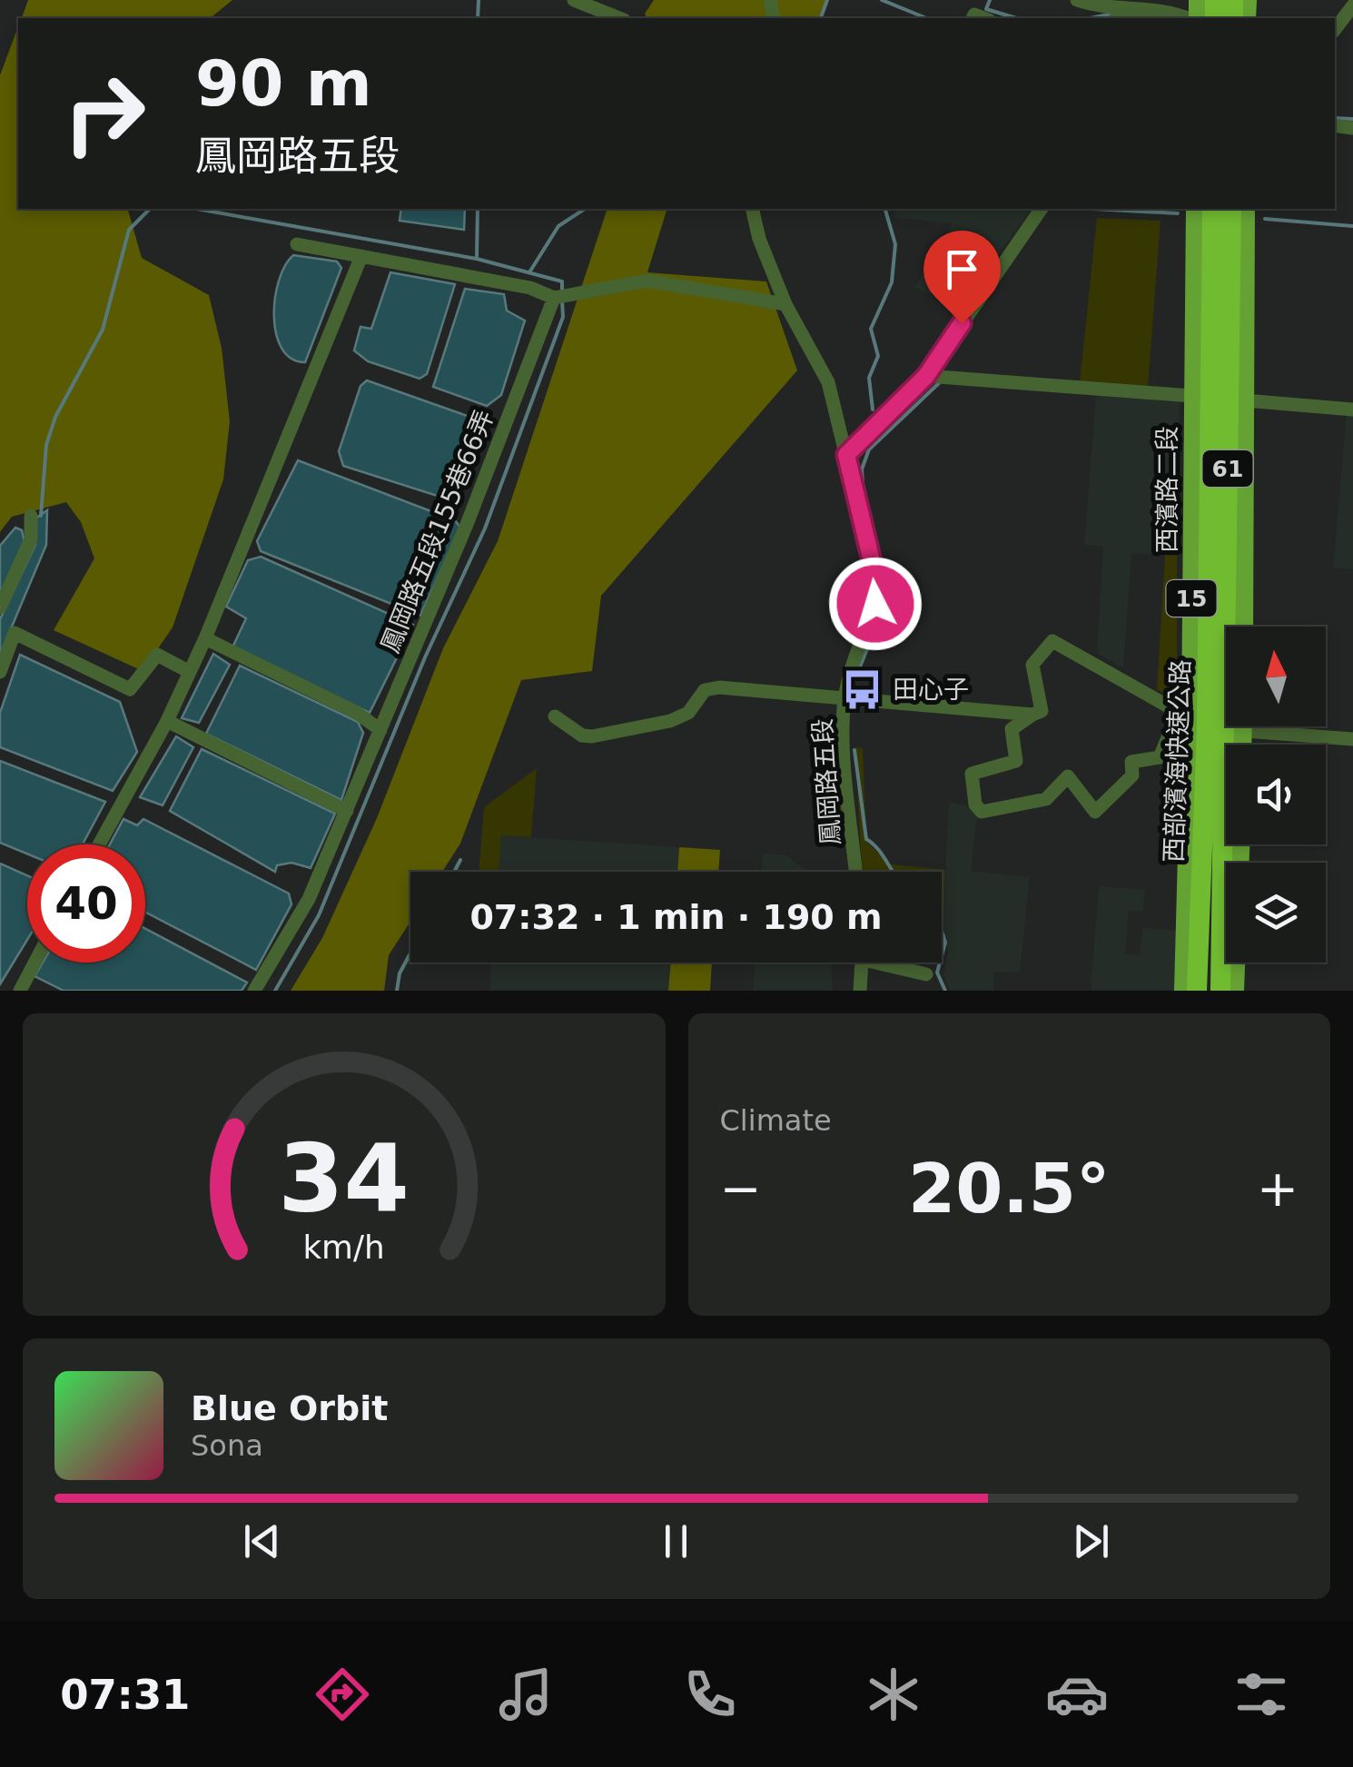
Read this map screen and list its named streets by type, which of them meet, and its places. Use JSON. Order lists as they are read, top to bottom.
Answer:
{
  "streets": {
    "highway": ["61", "西部濱海快速公路"],
    "main road": ["西濱路二段", "15"],
    "street": ["鳳岡路五段155巷66弄", "鳳岡路五段"]
  },
  "crossings": [
    ["西濱路二段", "西部濱海快速公路"]
  ],
  "places": {
    "bus stop": ["田心子"]
  },
  "north": "top",
  "page": {
    "turn": ["90 m", "鳳岡路五段"],
    "limit": "40",
    "trip": "07:32 · 1 min · 190 m",
    "tile": "Climate",
    "heat": ["−", "20.5°", "+"],
    "song": ["Blue Orbit", "Sona"],
    "tabs": "07:31",
    "gauge": ["34", "km/h"]
  }
}
